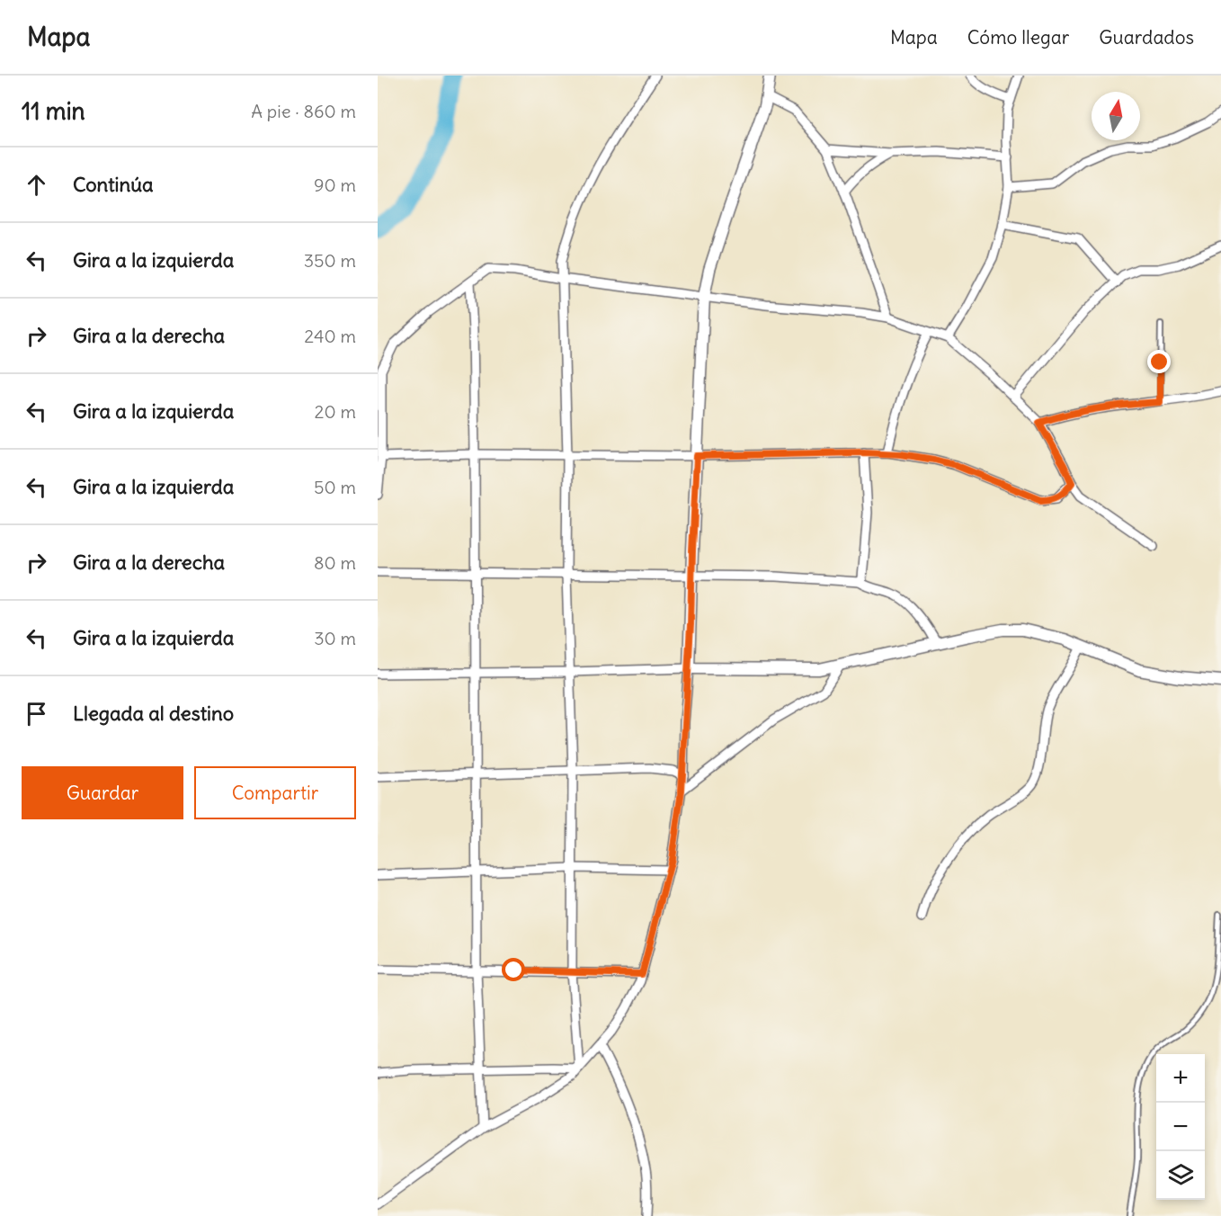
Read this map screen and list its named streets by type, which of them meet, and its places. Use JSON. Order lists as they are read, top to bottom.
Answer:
{
  "north": "top",
  "page": {
    "header": "Mapa",
    "nav": ["Mapa", "Cómo llegar", "Guardados"],
    "heading": ["11 min", "A pie · 860 m"],
    "list": [
      ["Continúa", "90 m"],
      ["Gira a la izquierda", "350 m"],
      ["Gira a la derecha", "240 m"],
      ["Gira a la izquierda", "20 m"],
      ["Gira a la izquierda", "50 m"],
      ["Gira a la derecha", "80 m"],
      ["Gira a la izquierda", "30 m"],
      "Llegada al destino"
    ],
    "buttons": ["Guardar", "Compartir"],
    "map_buttons": ["+", "−"]
  }
}
